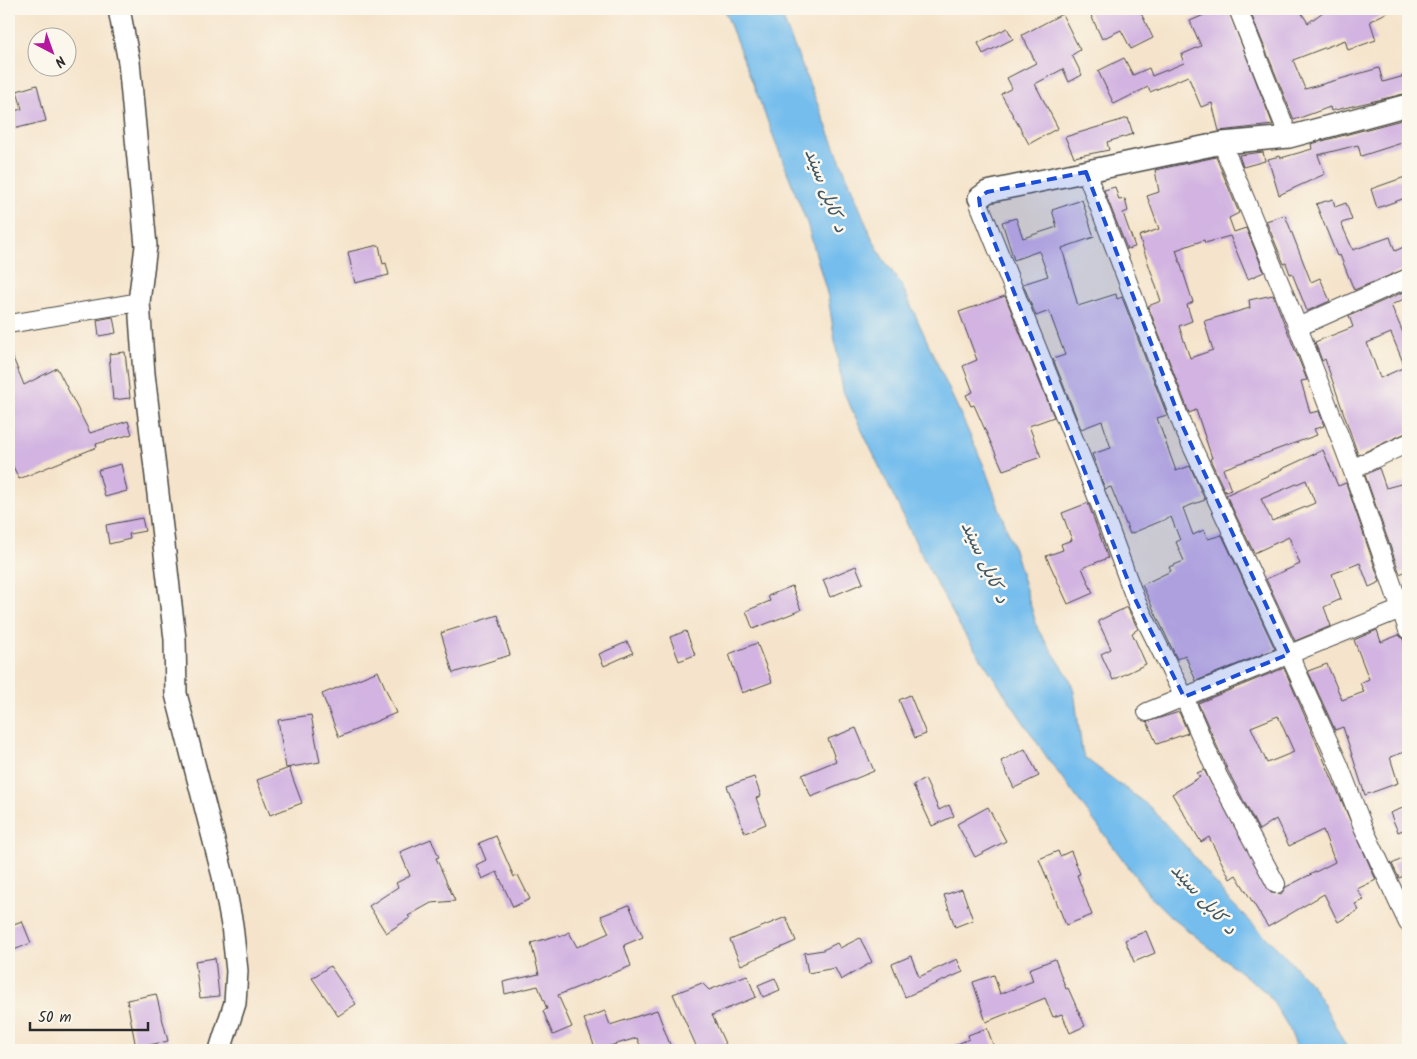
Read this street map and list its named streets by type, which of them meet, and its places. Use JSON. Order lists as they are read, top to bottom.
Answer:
{
  "water": ["د کابل سيند"],
  "scale_bar": "50 m",
  "north": "bottom right"
}
